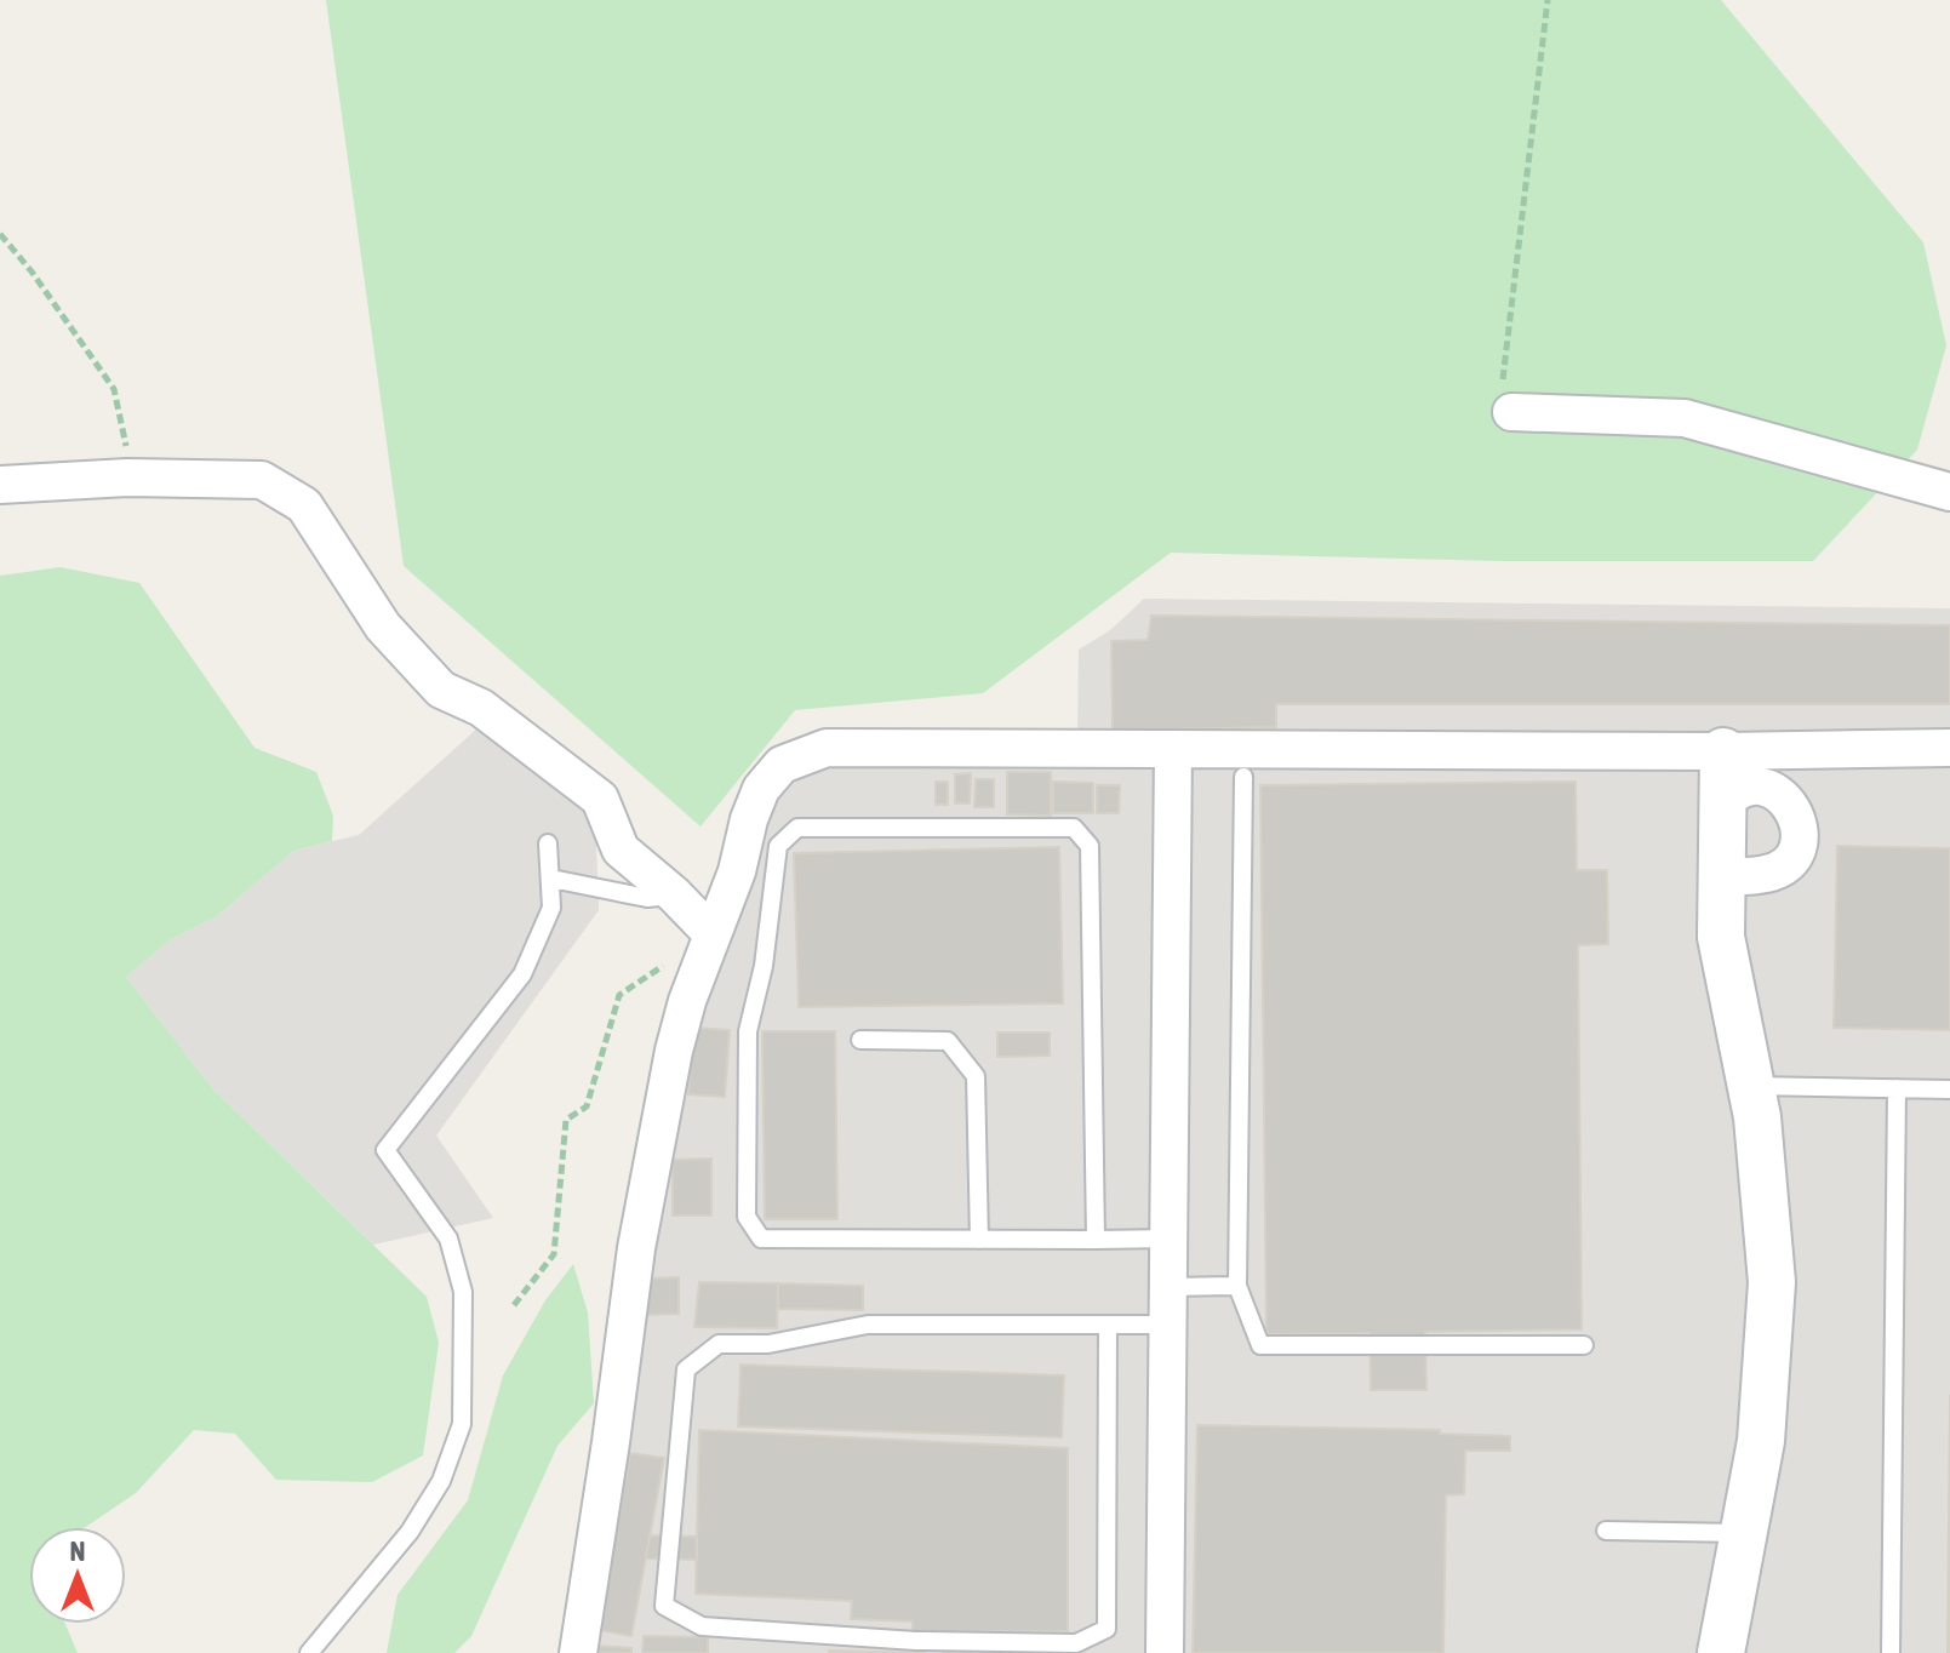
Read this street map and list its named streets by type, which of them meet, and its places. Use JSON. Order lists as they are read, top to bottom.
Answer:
{
  "north": "top"
}
